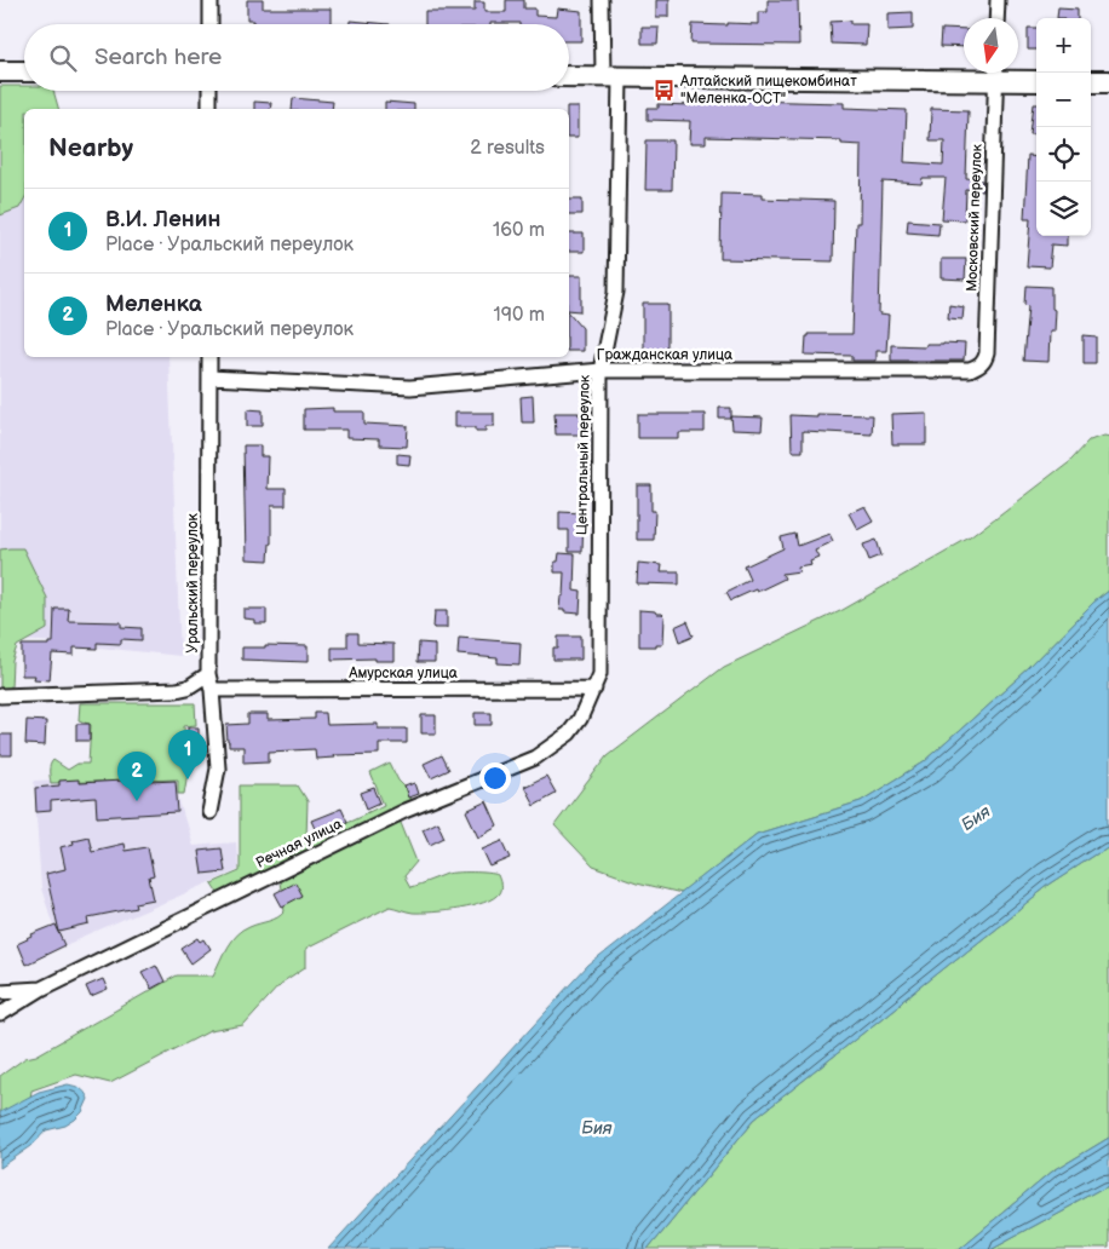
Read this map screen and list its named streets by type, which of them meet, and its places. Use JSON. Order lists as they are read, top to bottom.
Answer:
{
  "streets": {
    "street": [
      "Московский переулок",
      "Гражданская улица",
      "Центральный переулок",
      "Уральский переулок",
      "Амурская улица",
      "Речная улица"
    ]
  },
  "crossings": [
    ["Московский переулок", "Гражданская улица"],
    ["Гражданская улица", "Центральный переулок"],
    ["Гражданская улица", "Уральский переулок"],
    ["Центральный переулок", "Амурская улица"],
    ["Центральный переулок", "Речная улица"],
    ["Уральский переулок", "Амурская улица"],
    ["Амурская улица", "Речная улица"]
  ],
  "water": ["Бия"],
  "places": {
    "bus stop": ["Алтайский пищекомбинат \"Меленка-ОСТ\""]
  },
  "north": "bottom",
  "page": {
    "map_buttons": ["+", "−"],
    "search": "Search here",
    "heading": ["Nearby", "2 results"],
    "list": [
      {
        "mark": "1",
        "name": "В.И. Ленин",
        "note": "Place · Уральский переулок",
        "value": "160 m"
      },
      {
        "mark": "2",
        "name": "Меленка",
        "note": "Place · Уральский переулок",
        "value": "190 m"
      }
    ],
    "pins": ["1", "2"]
  }
}
